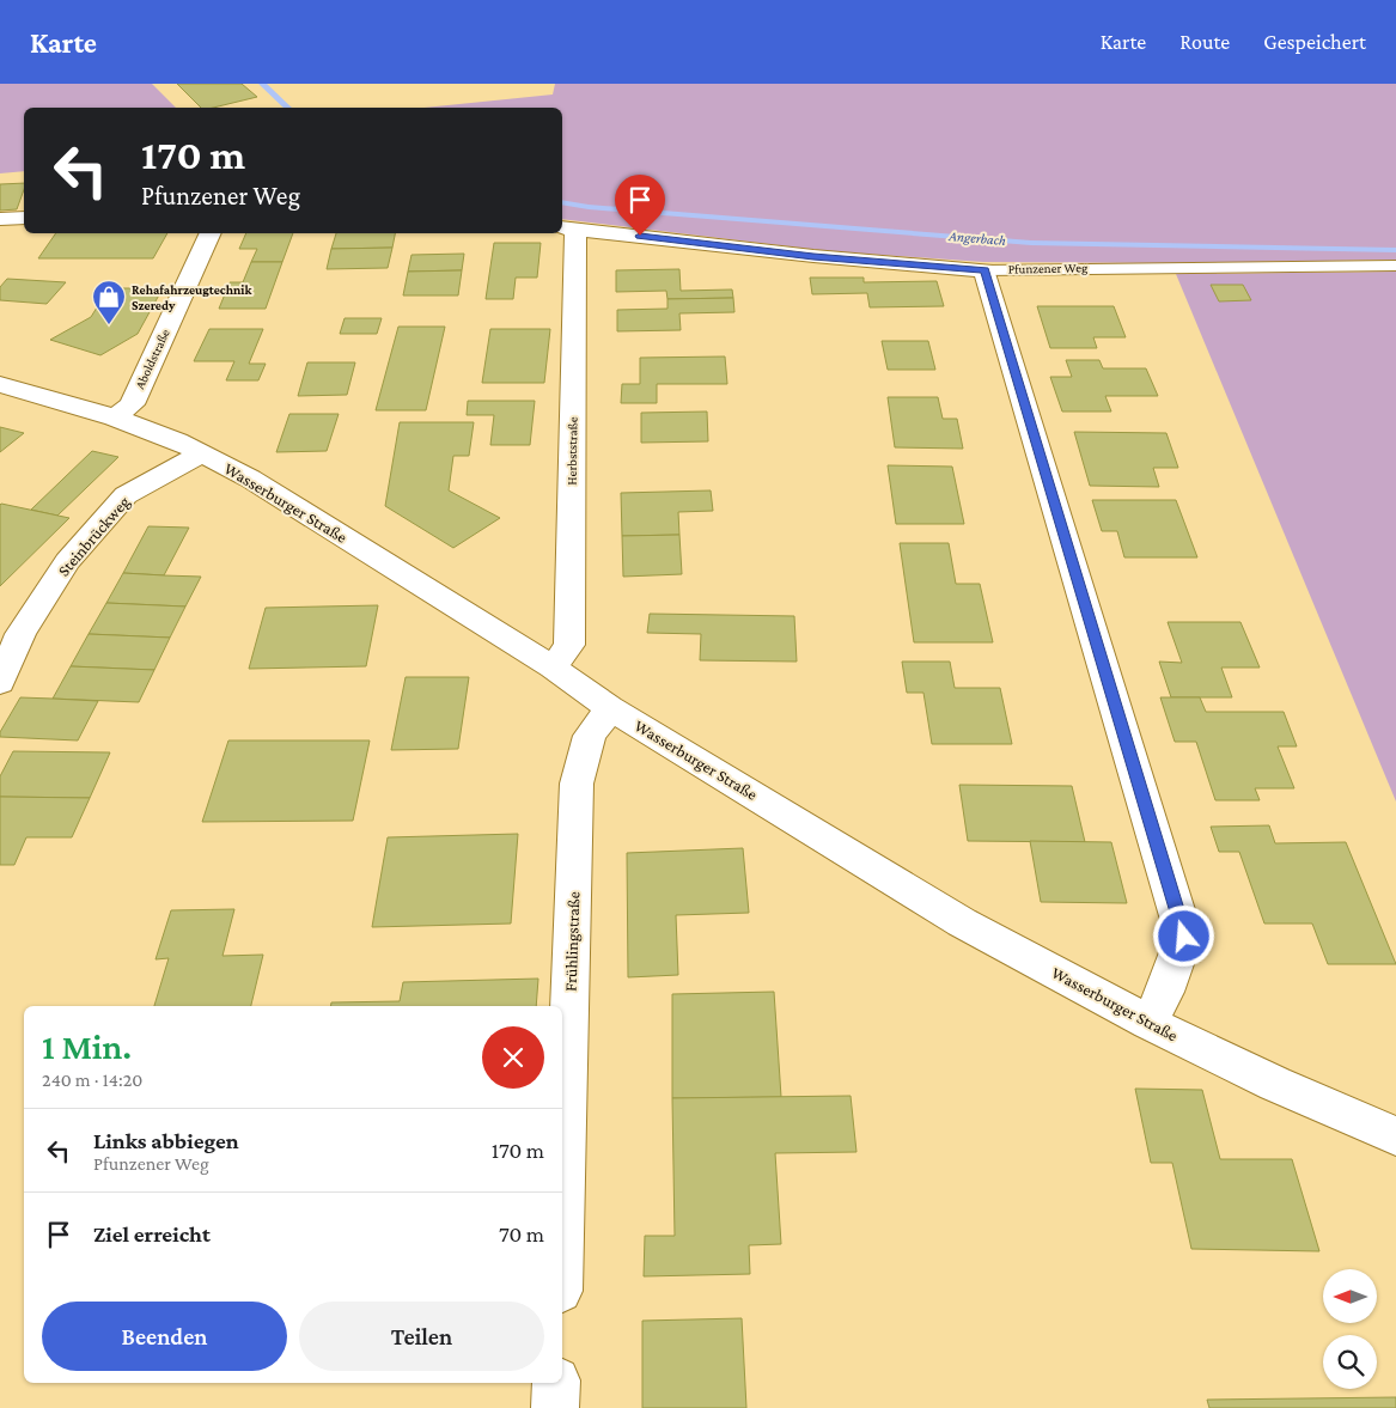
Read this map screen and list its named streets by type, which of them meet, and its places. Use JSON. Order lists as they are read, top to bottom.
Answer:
{
  "streets": {
    "street": [
      "Pfunzener Weg",
      "Aboldstraße",
      "Herbststraße",
      "Wasserburger Straße",
      "Steinbrückweg",
      "Frühlingstraße"
    ]
  },
  "crossings": [
    ["Pfunzener Weg", "Herbststraße"],
    ["Aboldstraße", "Wasserburger Straße"],
    ["Herbststraße", "Wasserburger Straße"],
    ["Wasserburger Straße", "Steinbrückweg"],
    ["Wasserburger Straße", "Frühlingstraße"]
  ],
  "water": ["Angerbach"],
  "places": {
    "shop": ["Rehafahrzeugtechnik Szeredy"]
  },
  "north": "left",
  "page": {
    "header": "Karte",
    "nav": ["Karte", "Route", "Gespeichert"],
    "turn": ["170 m", "Pfunzener Weg"],
    "heading": ["1 Min.", "240 m · 14:20"],
    "list": [
      {
        "name": "Links abbiegen",
        "note": "Pfunzener Weg",
        "value": "170 m"
      },
      {
        "name": "Ziel erreicht",
        "value": "70 m"
      }
    ],
    "buttons": ["Beenden", "Teilen"]
  }
}
